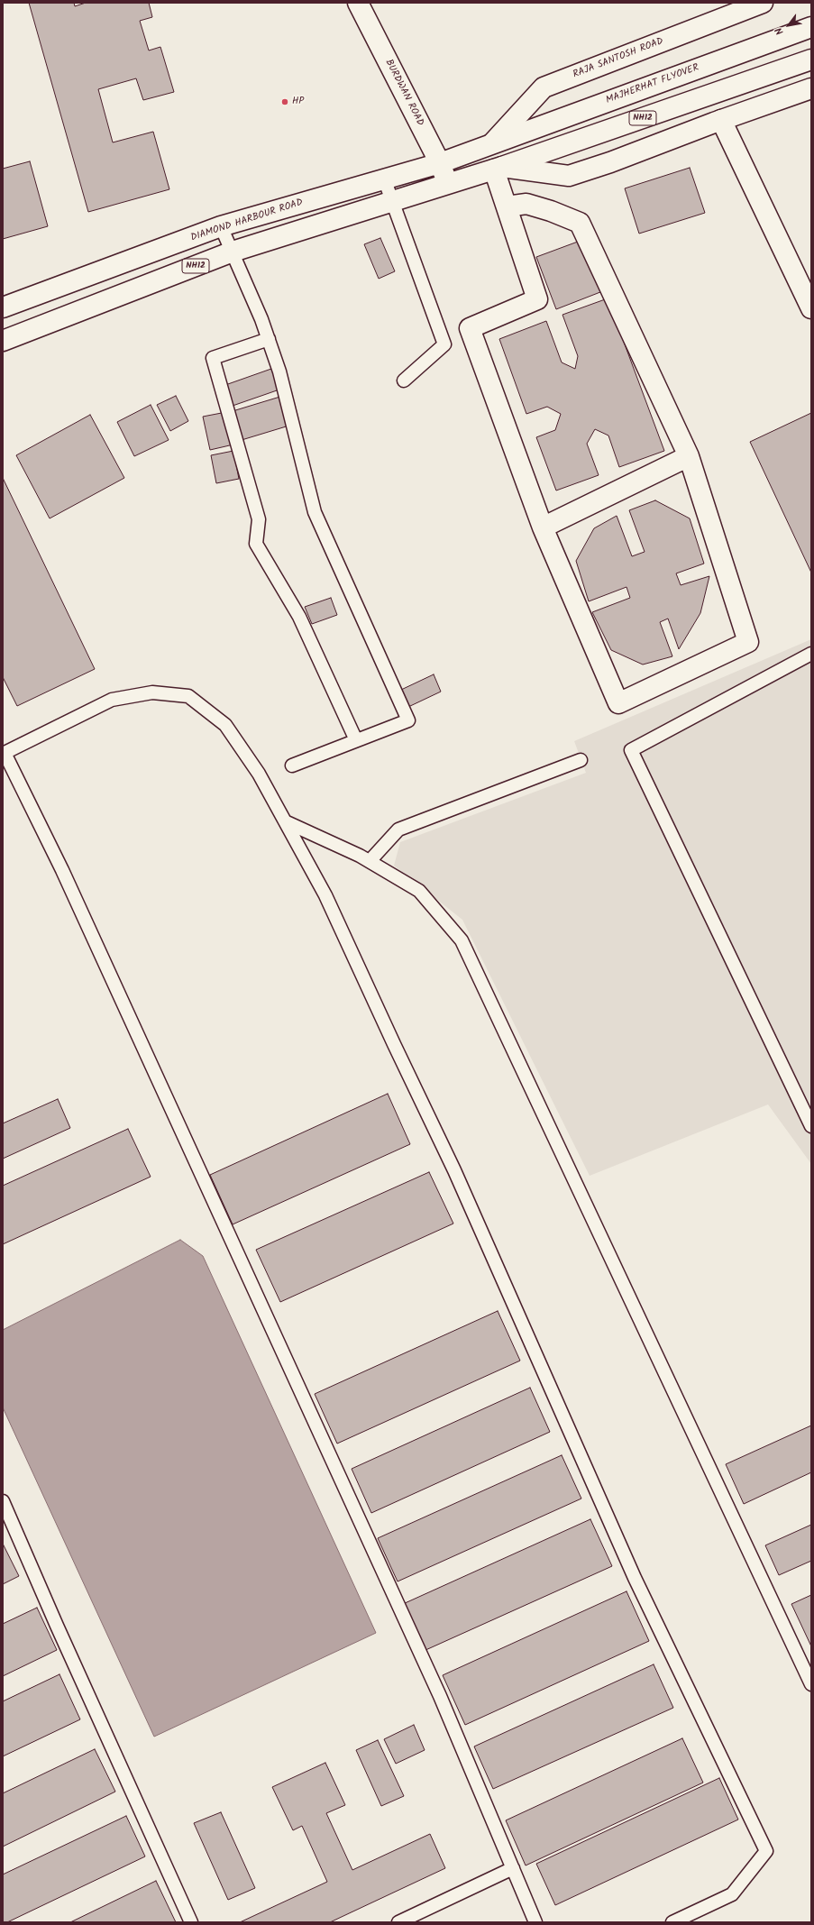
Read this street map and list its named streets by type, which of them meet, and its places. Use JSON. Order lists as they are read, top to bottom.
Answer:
{
  "streets": {
    "main road": [
      "RAJA SANTOSH ROAD",
      "MAJHERHAT FLYOVER",
      "BURDWAN ROAD",
      "NH12",
      "DIAMOND HARBOUR ROAD"
    ]
  },
  "crossings": [
    ["RAJA SANTOSH ROAD", "MAJHERHAT FLYOVER"],
    ["RAJA SANTOSH ROAD", "DIAMOND HARBOUR ROAD"],
    ["MAJHERHAT FLYOVER", "DIAMOND HARBOUR ROAD"],
    ["BURDWAN ROAD", "NH12"],
    ["BURDWAN ROAD", "DIAMOND HARBOUR ROAD"]
  ],
  "places": ["HP"],
  "north": "bottom left"
}
